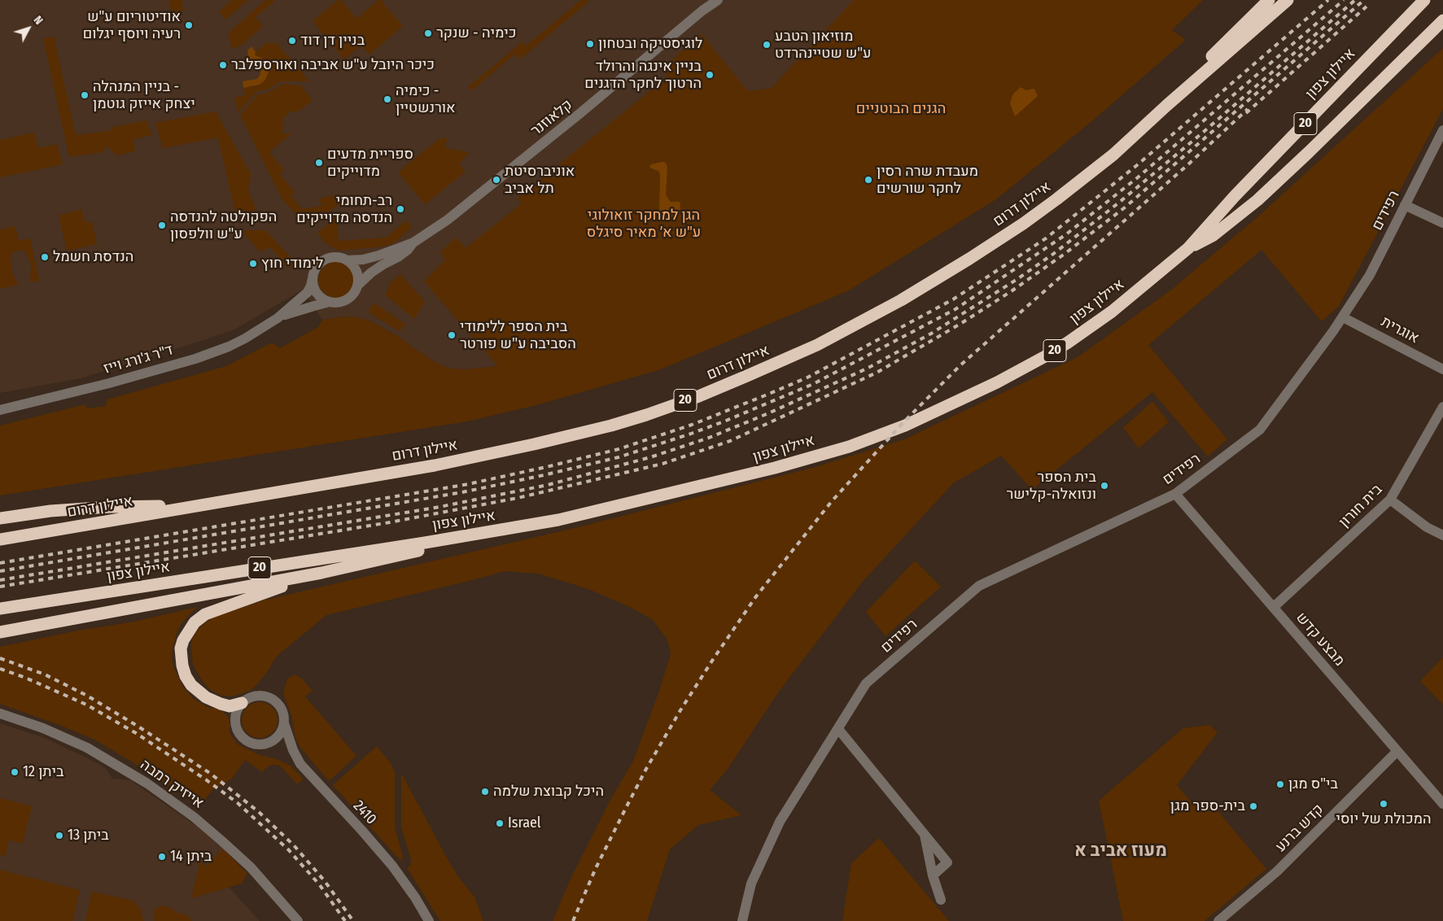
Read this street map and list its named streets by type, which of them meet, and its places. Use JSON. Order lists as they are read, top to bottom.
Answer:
{
  "streets": {
    "highway": ["איילון צפון", "20", "איילון דרום"],
    "street": [
      "קלאוזנר",
      "רפידים",
      "אוגרית",
      "ד\"ר ג'ורג וייז",
      "בית חורון",
      "מבצע קדש",
      "אייזיק רמבה",
      "2410",
      "קדש ברנע"
    ]
  },
  "crossings": [
    ["איילון צפון", "20"],
    ["קלאוזנר", "ד\"ר ג'ורג וייז"],
    ["רפידים", "אוגרית"],
    ["רפידים", "מבצע קדש"],
    ["בית חורון", "מבצע קדש"],
    ["מבצע קדש", "קדש ברנע"]
  ],
  "districts": ["מעוז אביב א"],
  "parks": ["הגנים הבוטניים", "הגן למחקר זואולוגי ע\"ש א׳ מאיר סיגלס"],
  "places": [
    "אודיטוריום ע\"ש רעיה ויוסף יגלום",
    "כימיה - שנקר",
    "בניין דן דוד",
    "לוגיסטיקה ובטחון",
    "מוזיאון הטבע ע\"ש שטיינהרדט",
    "כיכר היובל ע\"ש אביבה ואורספלבר",
    "בניין אינגה והרולד הרטוך לחקר הדגנים",
    "בניין המנהלה - יצחק אייזק גוטמן",
    "כימיה - אורנשטיין",
    "ספריית מדעים מדוייקים",
    "אוניברסיטת תל אביב",
    "מעבדת שרה רסין לחקר שורשים",
    "רב-תחומי הנדסה מדוייקים",
    "הפקולטה להנדסה ע\"ש וולפסון",
    "הנדסת חשמל",
    "לימודי חוץ",
    "בית הספר ללימודי הסביבה ע''ש פורטר",
    "בית הספר ונזואלה-קלישר",
    "ביתן 12",
    "בי\"ס מגן",
    "היכל קבוצת שלמה",
    "המכולת של יוסי",
    "בית-ספר מגן",
    "Israel",
    "ביתן 13",
    "ביתן 14"
  ],
  "north": "top right"
}
